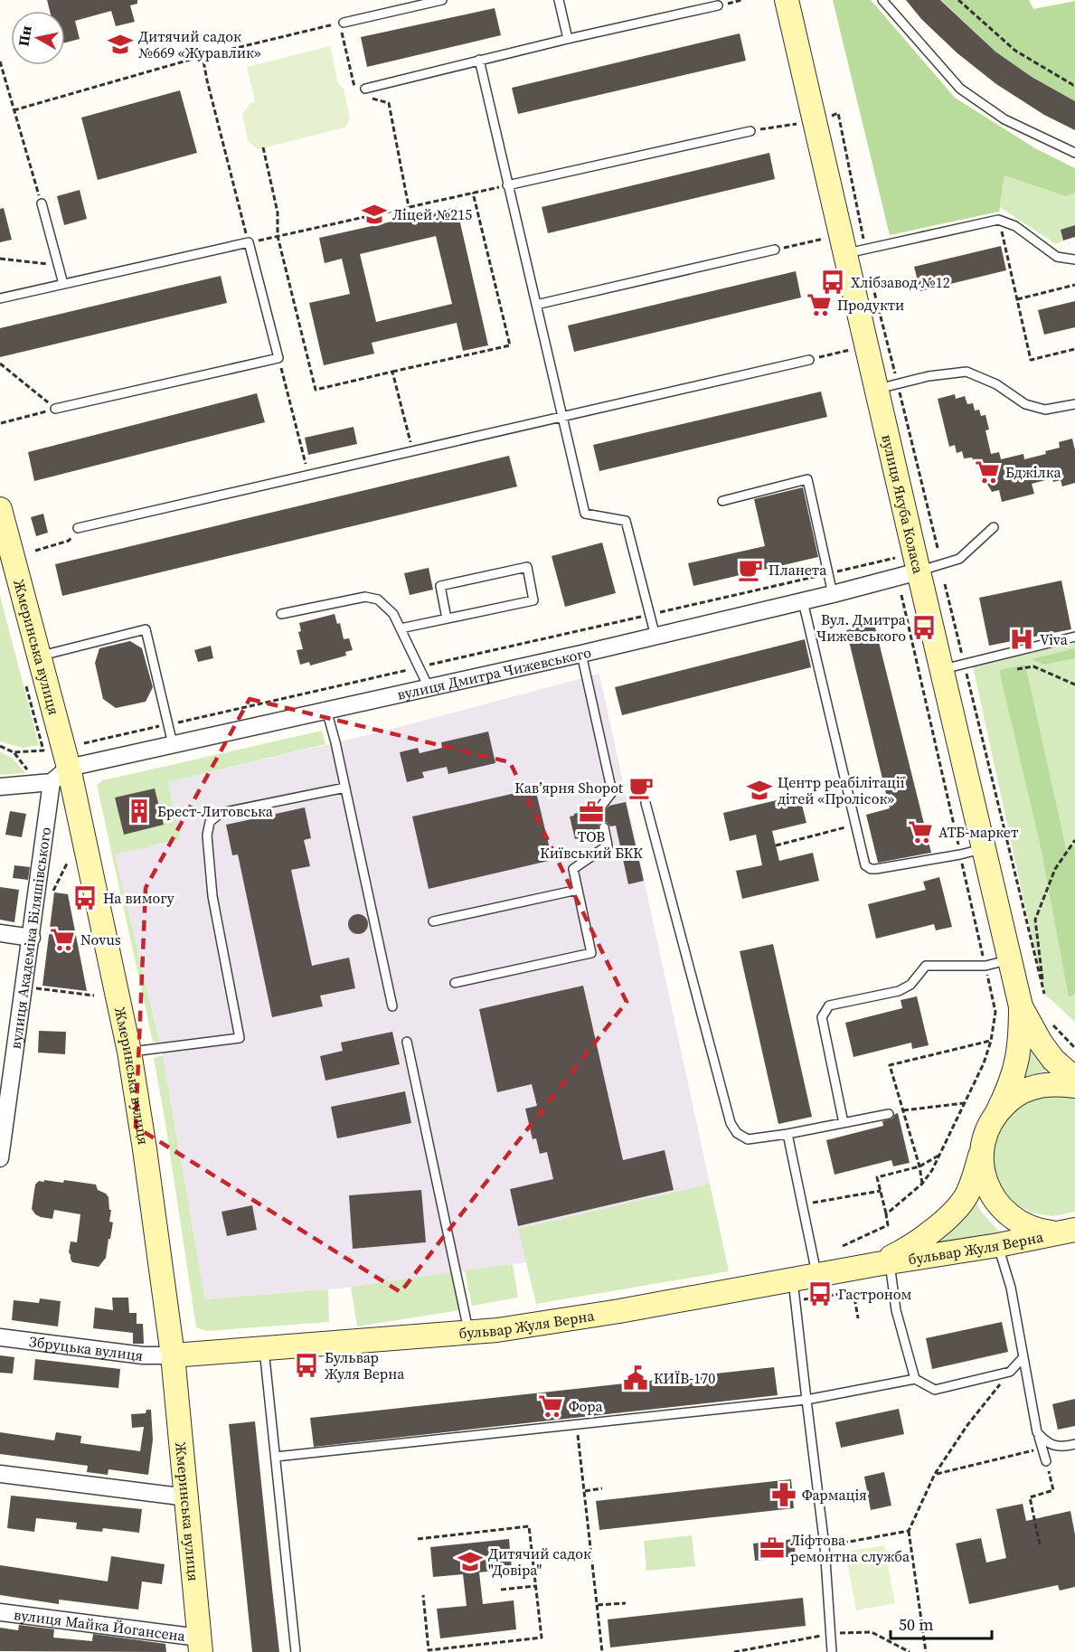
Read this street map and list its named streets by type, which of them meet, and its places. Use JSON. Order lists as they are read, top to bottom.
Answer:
{
  "streets": {
    "street": [
      "вулиця Якуба Коласа",
      "Жмеринська вулиця",
      "вулиця Дмитра Чижевського",
      "вулиця Академіка Біляшівського",
      "бульвар Жуля Верна",
      "Збруцька вулиця",
      "вулиця Майка Йогансена"
    ]
  },
  "crossings": [
    ["вулиця Якуба Коласа", "вулиця Дмитра Чижевського"],
    ["вулиця Якуба Коласа", "бульвар Жуля Верна"],
    ["Жмеринська вулиця", "вулиця Дмитра Чижевського"],
    ["Жмеринська вулиця", "вулиця Академіка Біляшівського"],
    ["Жмеринська вулиця", "бульвар Жуля Верна"],
    ["Жмеринська вулиця", "Збруцька вулиця"],
    ["Жмеринська вулиця", "вулиця Майка Йогансена"],
    ["вулиця Дмитра Чижевського", "вулиця Академіка Біляшівського"],
    ["бульвар Жуля Верна", "Збруцька вулиця"]
  ],
  "places": {
    "school or university": [
      "Дитячий садок №669 «Журавлик»",
      "Ліцей №215",
      "Центр реабілітації дітей «Пролісок»",
      "Дитячий садок \"Довіра\""
    ],
    "bus stop": [
      "Хлібзавод №12",
      "Вул. Дмитра Чижевського",
      "На вимогу",
      "Гастроном",
      "Бульвар Жуля Верна"
    ],
    "supermarket": [
      "Продукти",
      "Бджілка",
      "АТБ-маркет",
      "Novus",
      "Фора"
    ],
    "cafe": ["Планета", "Кавʼярня Shopot"],
    "hospital": ["Viva"],
    "building": ["Брест-Литовська"],
    "office": ["ТОВ Київський БКК", "Ліфтова ремонтна служба"],
    "public building": ["КИЇВ-170"],
    "pharmacy": ["Фармація"]
  },
  "scale_bar": "50 m",
  "north": "left"
}
